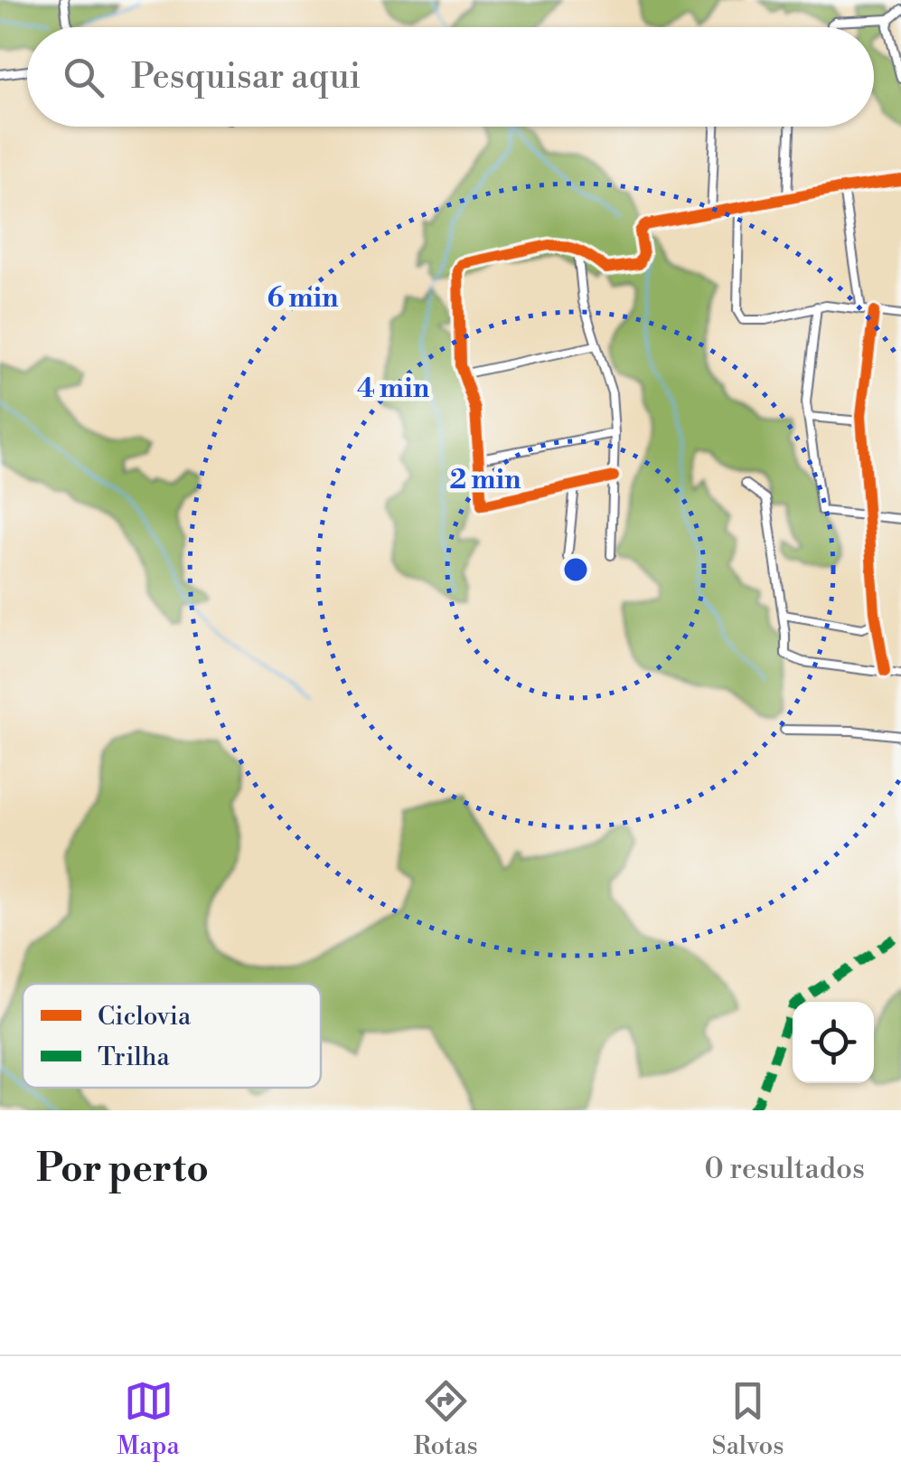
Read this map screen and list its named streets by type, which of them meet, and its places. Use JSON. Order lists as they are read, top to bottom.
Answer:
{
  "legend": ["Ciclovia", "Trilha"],
  "page": {
    "search": "Pesquisar aqui",
    "heading": ["Por perto", "0 resultados"],
    "nav": ["Mapa", "Rotas", "Salvos"]
  },
  "rings": ["6 min", "4 min", "2 min"]
}
